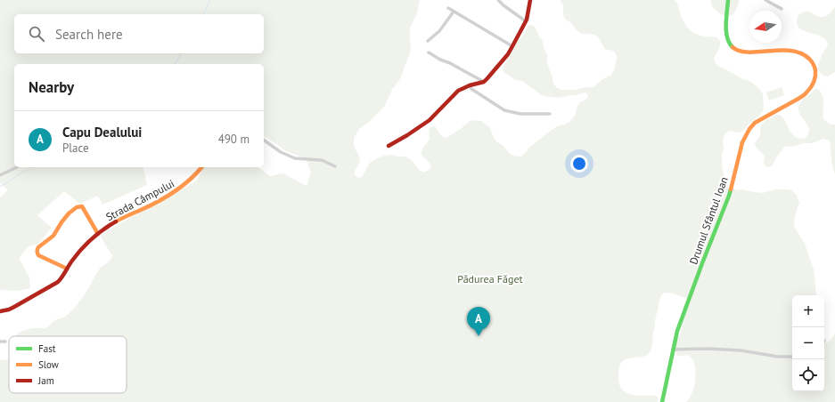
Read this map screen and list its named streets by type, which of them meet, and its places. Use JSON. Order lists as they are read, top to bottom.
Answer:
{
  "streets": {
    "street": ["Strada Câmpului", "Drumul Sfântul Ioan"]
  },
  "parks": ["Pădurea Făget"],
  "legend": ["Fast", "Slow", "Jam"],
  "north": "left",
  "page": {
    "search": "Search here",
    "heading": "Nearby",
    "list": [
      {
        "mark": "A",
        "name": "Capu Dealului",
        "note": "Place",
        "value": "490 m"
      }
    ],
    "map_buttons": ["+", "−"],
    "pins": "A"
  }
}
